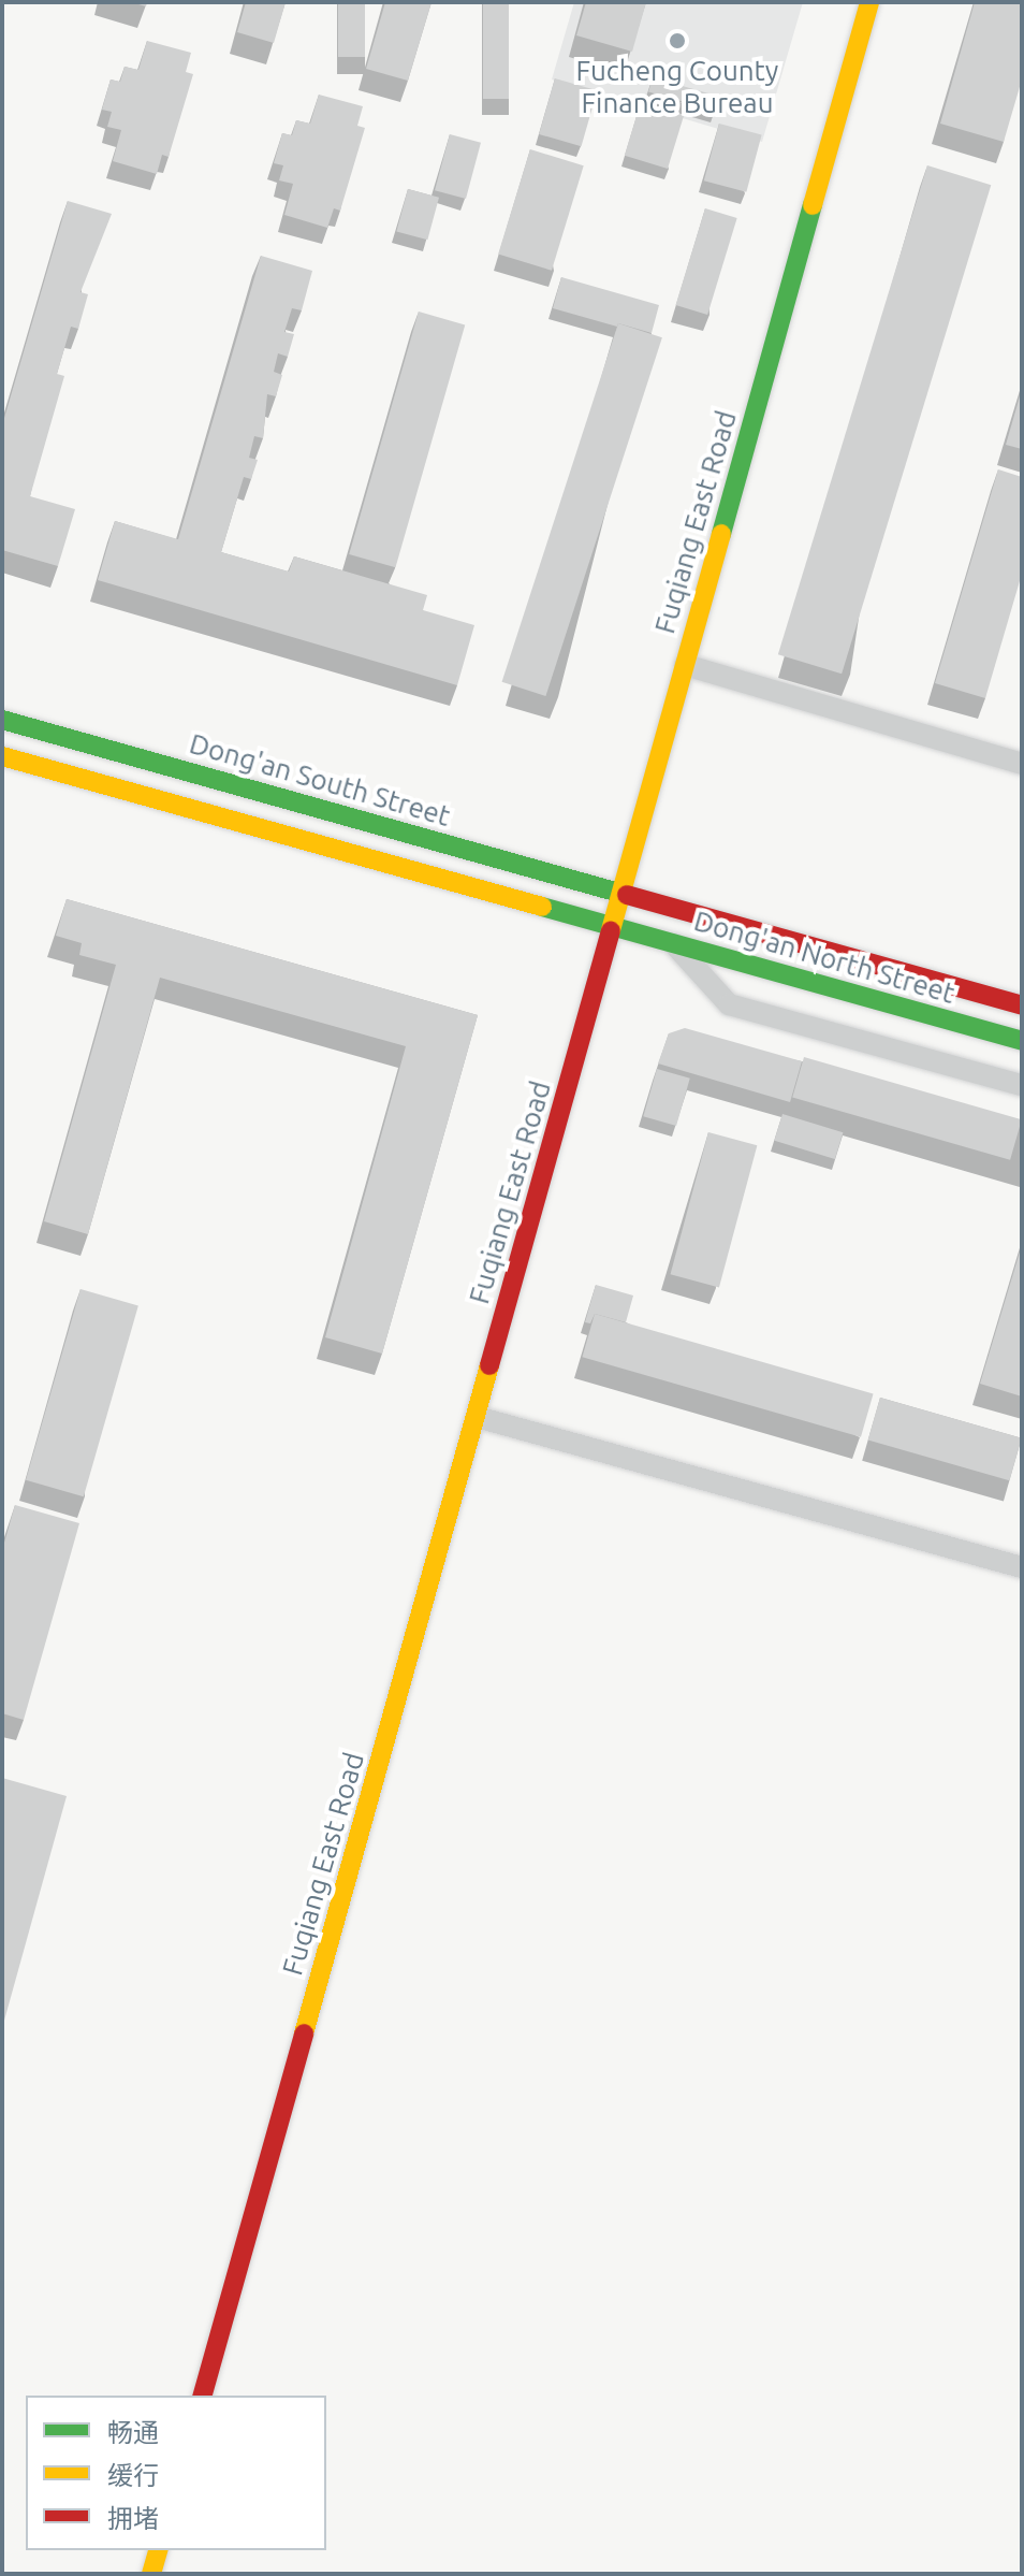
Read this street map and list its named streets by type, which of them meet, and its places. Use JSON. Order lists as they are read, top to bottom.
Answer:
{
  "streets": {
    "street": ["Fuqiang East Road", "Dong'an South Street", "Dong'an North Street"]
  },
  "crossings": [
    ["Fuqiang East Road", "Dong'an South Street"],
    ["Fuqiang East Road", "Dong'an North Street"],
    ["Dong'an South Street", "Dong'an North Street"]
  ],
  "places": ["Fucheng County Finance Bureau"],
  "legend": ["畅通", "缓行", "拥堵"]
}
